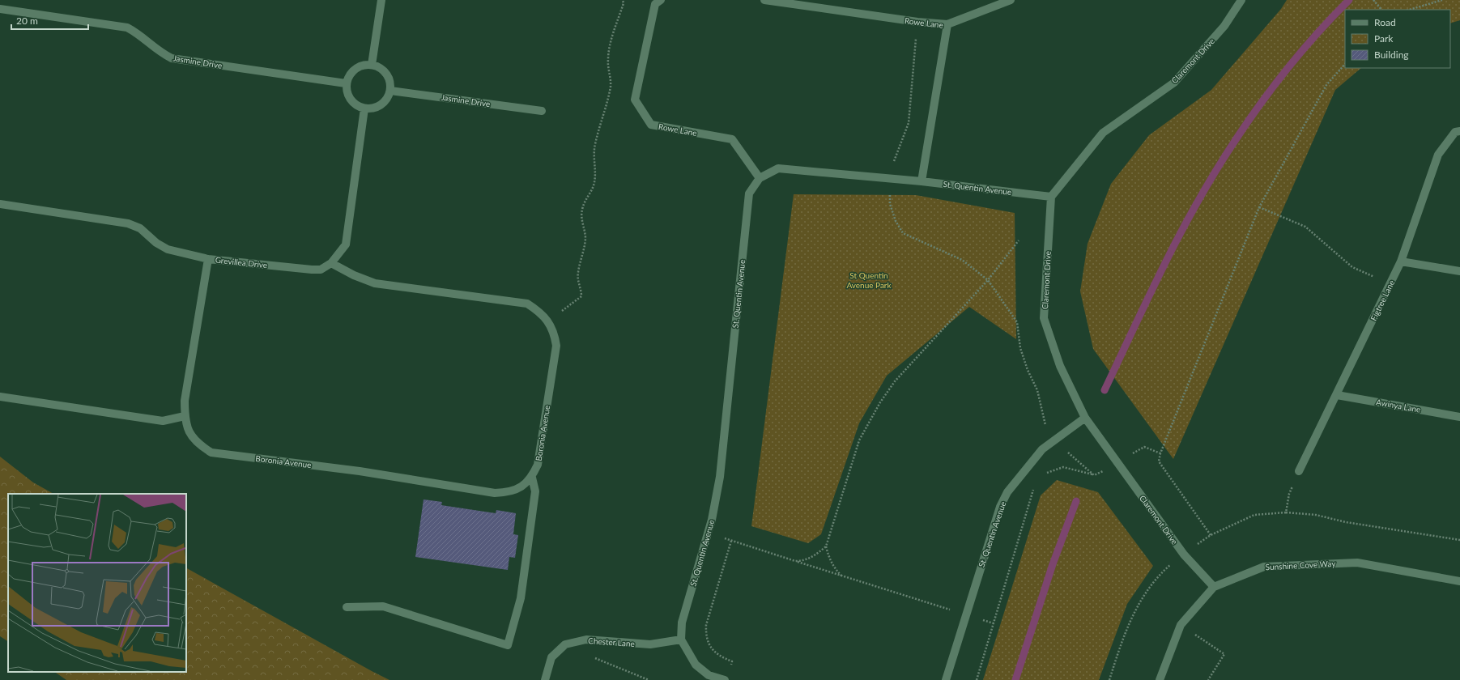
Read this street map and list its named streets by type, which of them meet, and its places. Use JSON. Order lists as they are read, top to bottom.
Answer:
{
  "streets": {
    "street": [
      "Rowe Lane",
      "Claremont Drive",
      "Jasmine Drive",
      "St. Quentin Avenue",
      "Grevillea Drive",
      "Figtree Lane",
      "Awinya Lane",
      "Boronia Avenue",
      "Sunshine Cove Way",
      "Chester Lane"
    ]
  },
  "crossings": [
    ["Rowe Lane", "St. Quentin Avenue"],
    ["Claremont Drive", "St. Quentin Avenue"],
    ["Claremont Drive", "Sunshine Cove Way"],
    ["Jasmine Drive", "Grevillea Drive"],
    ["St. Quentin Avenue", "Chester Lane"],
    ["Grevillea Drive", "Boronia Avenue"],
    ["Figtree Lane", "Awinya Lane"]
  ],
  "parks": ["St Quentin Avenue Park"],
  "legend": ["Road", "Park", "Building"],
  "scale_bar": "20 m"
}
